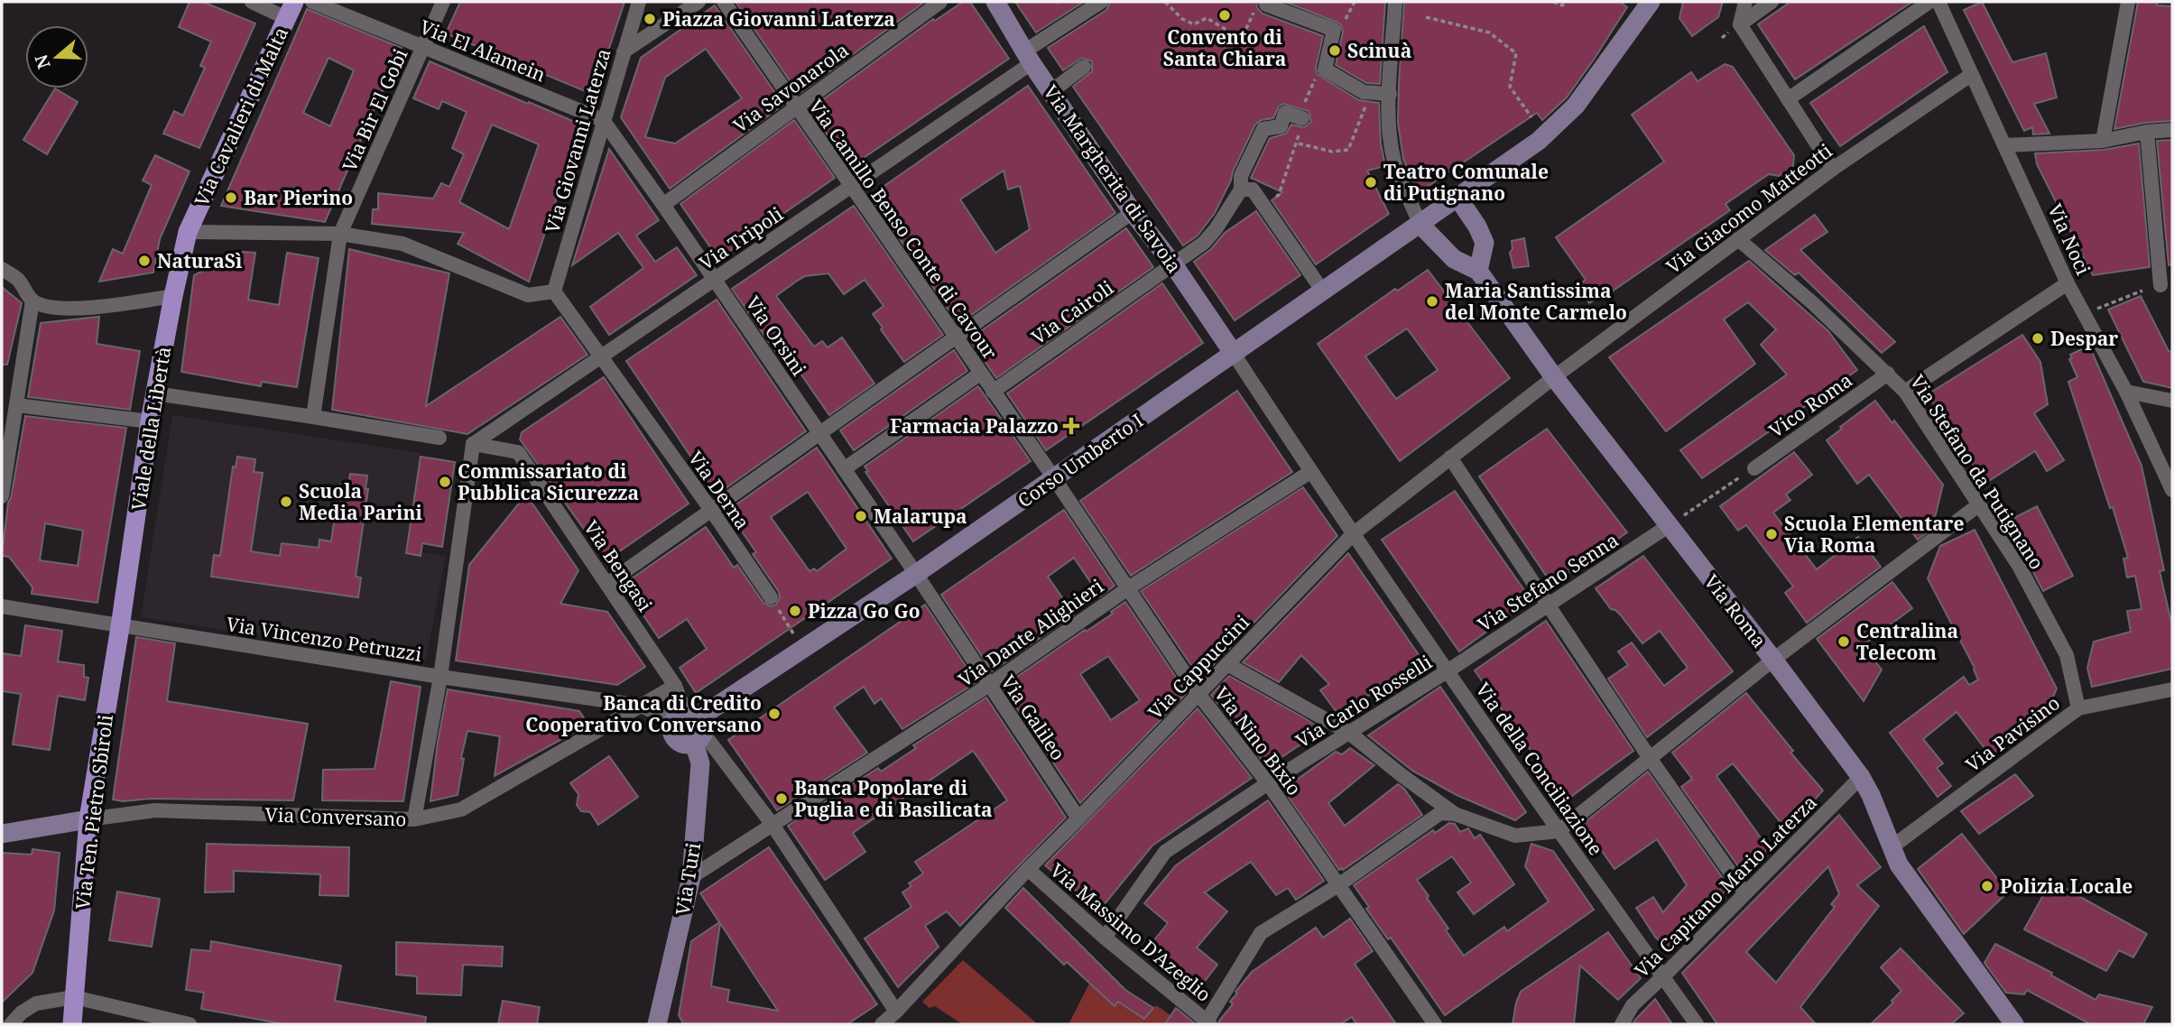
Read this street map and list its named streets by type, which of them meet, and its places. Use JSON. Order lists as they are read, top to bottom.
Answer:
{
  "streets": {
    "main road": ["Via Cavalieri di Malta", "Viale della Libertà", "Via Ten. Pietro Sbiroli"],
    "street": [
      "Via El Alamein",
      "Via Savonarola",
      "Via Bir El Gobi",
      "Via Giovanni Laterza",
      "Via Margherita di Savoia",
      "Via Giacomo Matteotti",
      "Via Camillo Benso Conte di Cavour",
      "Via Tripoli",
      "Via Noci",
      "Via Cairoli",
      "Via Orsini",
      "Vico Roma",
      "Corso Umberto I",
      "Via Stefano da Putignano",
      "Via Derna",
      "Via Bengasi",
      "Via Stefano Senna",
      "Via Roma",
      "Via Dante Alighieri",
      "Via Vincenzo Petruzzi",
      "Via Cappuccini",
      "Via Carlo Rosselli",
      "Via Galileo",
      "Via Pavisino",
      "Via Nino Bixio",
      "Via della Conciliazione",
      "Via Conversano",
      "Via Turi",
      "Via Capitano Mario Laterza",
      "Via Massimo D'Azeglio"
    ]
  },
  "crossings": [
    ["Via El Alamein", "Via Bir El Gobi"],
    ["Via El Alamein", "Via Giovanni Laterza"],
    ["Via El Alamein", "Via Orsini"],
    ["Via Savonarola", "Via Camillo Benso Conte di Cavour"],
    ["Via Savonarola", "Via Orsini"],
    ["Via Cavalieri di Malta", "Viale della Libertà"],
    ["Via Giovanni Laterza", "Via Orsini"],
    ["Via Giovanni Laterza", "Via Derna"],
    ["Via Margherita di Savoia", "Via Tripoli"],
    ["Via Margherita di Savoia", "Via Cairoli"],
    ["Via Margherita di Savoia", "Corso Umberto I"],
    ["Via Margherita di Savoia", "Via della Conciliazione"],
    ["Via Giacomo Matteotti", "Via Noci"],
    ["Via Giacomo Matteotti", "Via Stefano da Putignano"],
    ["Via Giacomo Matteotti", "Via Roma"],
    ["Via Giacomo Matteotti", "Via Cappuccini"],
    ["Via Camillo Benso Conte di Cavour", "Via Tripoli"],
    ["Via Camillo Benso Conte di Cavour", "Via Cairoli"],
    ["Via Camillo Benso Conte di Cavour", "Corso Umberto I"],
    ["Via Camillo Benso Conte di Cavour", "Via Nino Bixio"],
    ["Via Tripoli", "Via Orsini"],
    ["Via Tripoli", "Via Derna"],
    ["Via Tripoli", "Via Bengasi"],
    ["Via Orsini", "Corso Umberto I"],
    ["Via Orsini", "Via Galileo"],
    ["Vico Roma", "Via Stefano da Putignano"],
    ["Viale della Libertà", "Via Vincenzo Petruzzi"],
    ["Viale della Libertà", "Via Ten. Pietro Sbiroli"],
    ["Corso Umberto I", "Via Bengasi"],
    ["Corso Umberto I", "Via Roma"],
    ["Corso Umberto I", "Via Vincenzo Petruzzi"],
    ["Corso Umberto I", "Via Galileo"],
    ["Corso Umberto I", "Via Nino Bixio"],
    ["Corso Umberto I", "Via della Conciliazione"],
    ["Corso Umberto I", "Via Turi"],
    ["Via Stefano da Putignano", "Via Pavisino"],
    ["Via Bengasi", "Via Vincenzo Petruzzi"],
    ["Via Bengasi", "Via Conversano"],
    ["Via Bengasi", "Via Turi"],
    ["Via Stefano Senna", "Via Roma"],
    ["Via Stefano Senna", "Via Carlo Rosselli"],
    ["Via Stefano Senna", "Via della Conciliazione"],
    ["Via Roma", "Via Cappuccini"],
    ["Via Roma", "Via Pavisino"],
    ["Via Roma", "Via Capitano Mario Laterza"],
    ["Via Dante Alighieri", "Via Galileo"],
    ["Via Dante Alighieri", "Via Nino Bixio"],
    ["Via Dante Alighieri", "Via della Conciliazione"],
    ["Via Dante Alighieri", "Via Turi"],
    ["Via Vincenzo Petruzzi", "Via Ten. Pietro Sbiroli"],
    ["Via Vincenzo Petruzzi", "Via Conversano"],
    ["Via Vincenzo Petruzzi", "Via Turi"],
    ["Via Cappuccini", "Via Galileo"],
    ["Via Cappuccini", "Via Nino Bixio"],
    ["Via Cappuccini", "Via della Conciliazione"],
    ["Via Cappuccini", "Via Massimo D'Azeglio"],
    ["Via Carlo Rosselli", "Via Nino Bixio"],
    ["Via Carlo Rosselli", "Via della Conciliazione"],
    ["Via Carlo Rosselli", "Via Massimo D'Azeglio"],
    ["Via della Conciliazione", "Via Capitano Mario Laterza"],
    ["Via Ten. Pietro Sbiroli", "Via Conversano"]
  ],
  "places": {
    "other": [
      "Convento di Santa Chiara",
      "Piazza Giovanni Laterza",
      "Scinuà",
      "Teatro Comunale di Putignano",
      "Bar Pierino",
      "NaturaSì",
      "Maria Santissima del Monte Carmelo",
      "Despar",
      "Commissariato di Pubblica Sicurezza",
      "Scuola Media Parini",
      "Malarupa",
      "Scuola Elementare Via Roma",
      "Pizza Go Go",
      "Centralina Telecom",
      "Banca di Credito Cooperativo Conversano",
      "Banca Popolare di Puglia e di Basilicata",
      "Polizia Locale"
    ],
    "health": ["Farmacia Palazzo"]
  },
  "north": "left"
}
